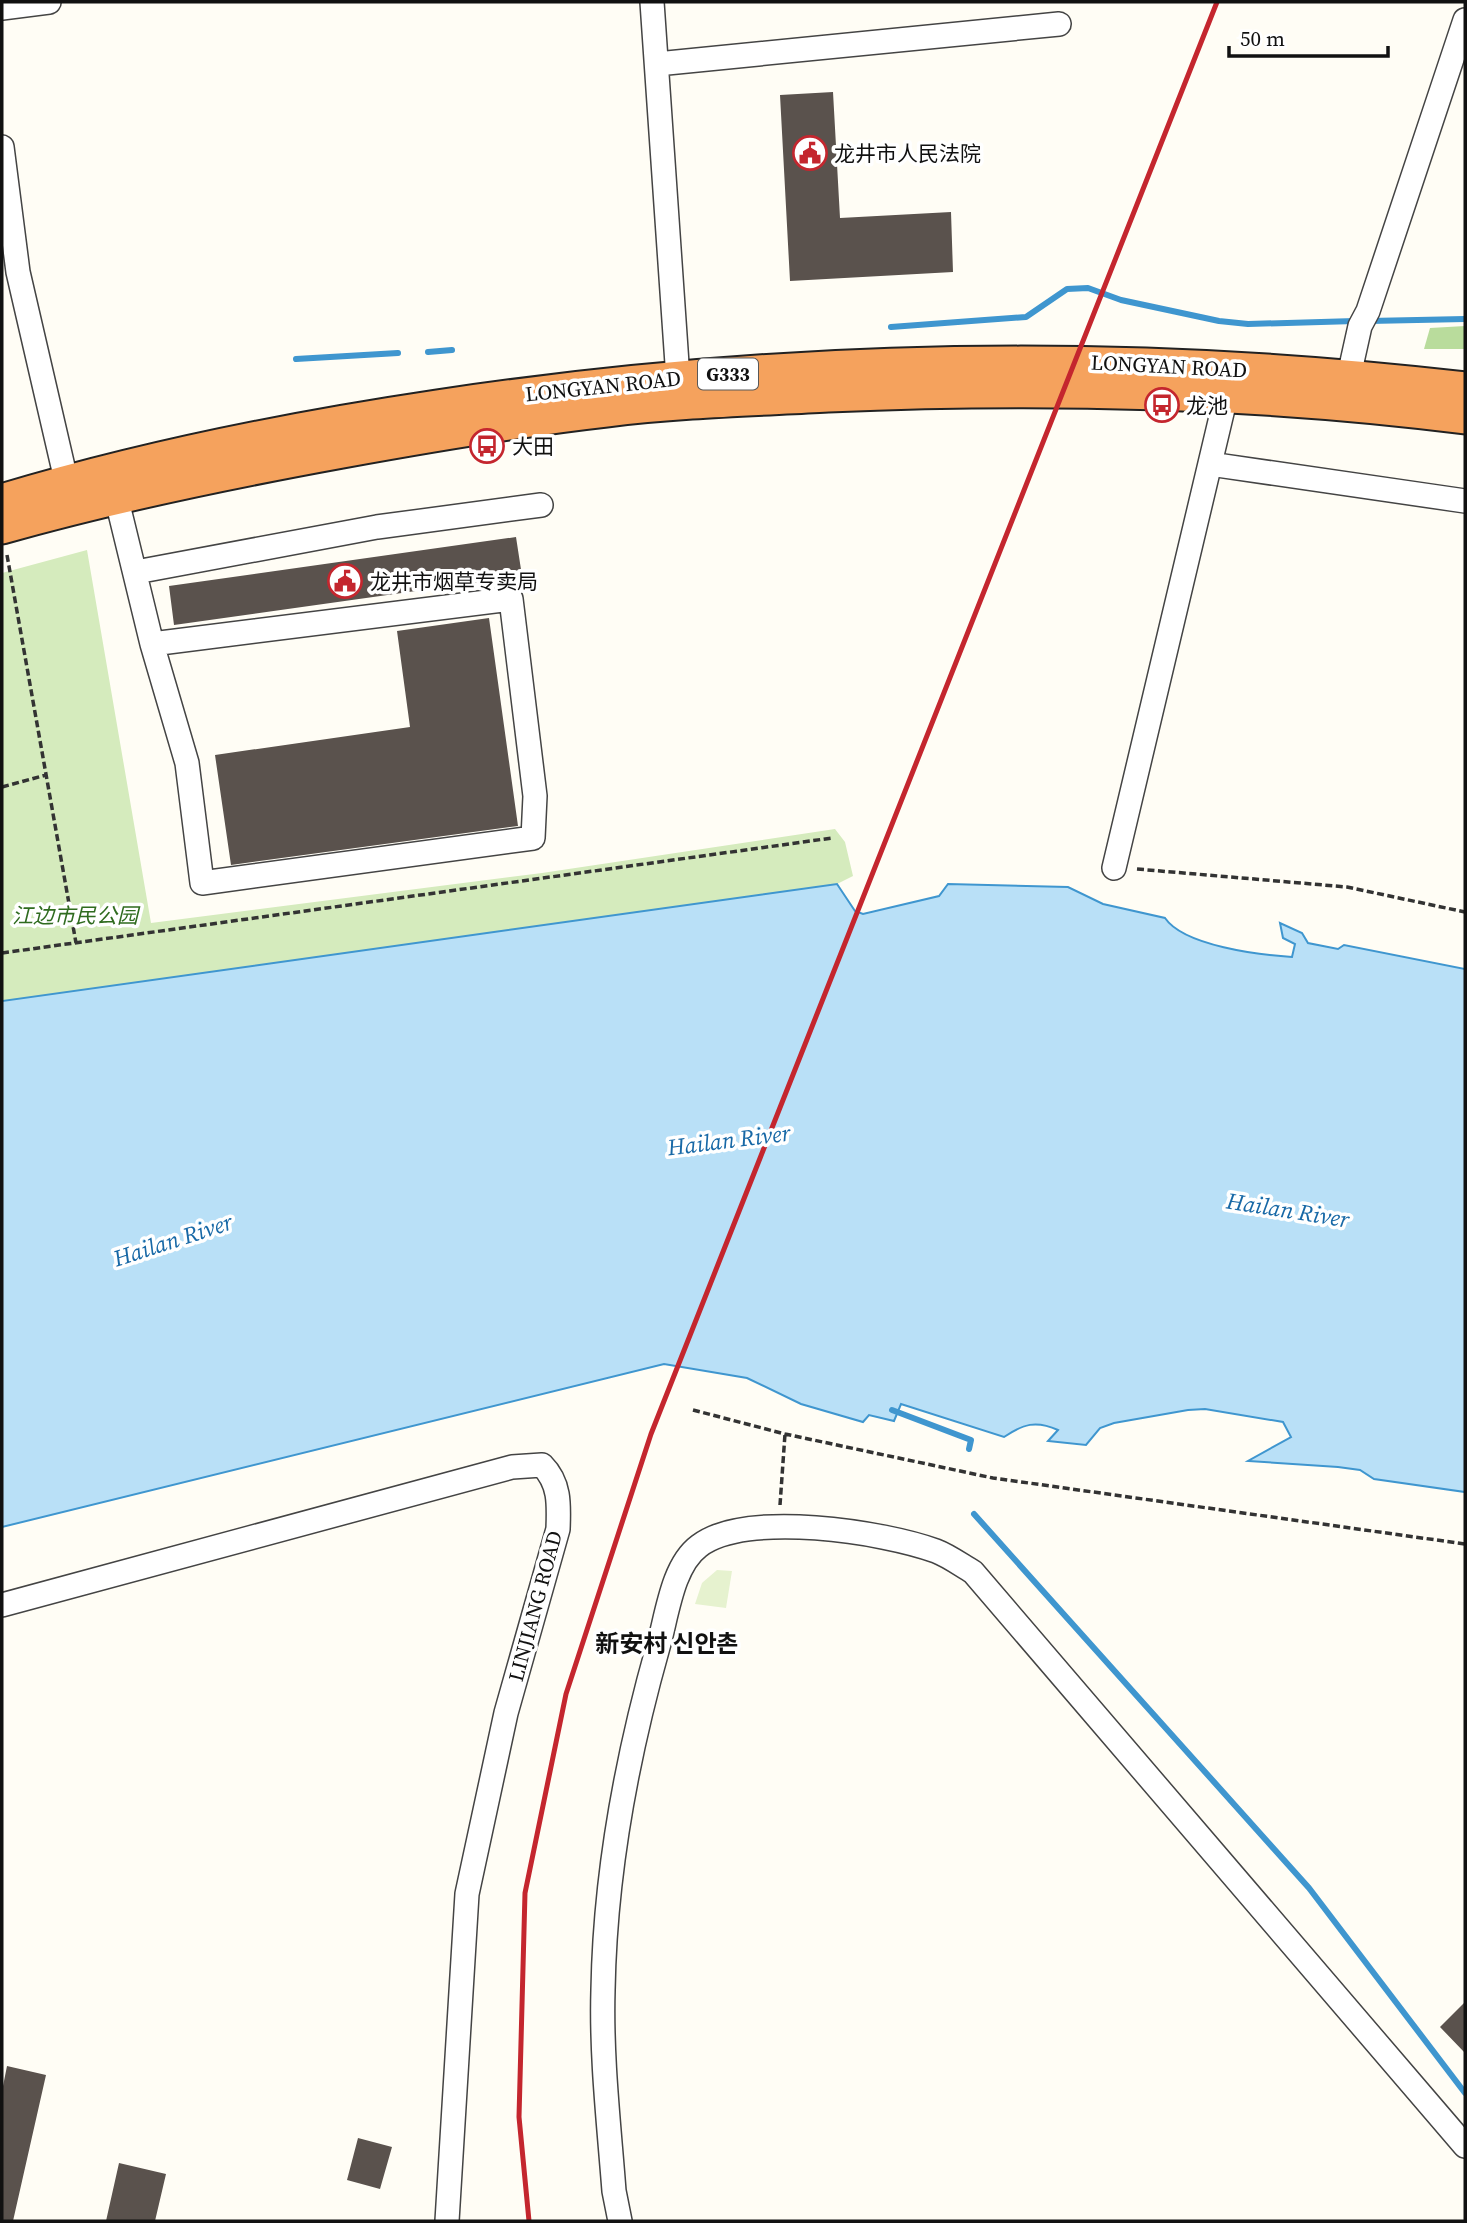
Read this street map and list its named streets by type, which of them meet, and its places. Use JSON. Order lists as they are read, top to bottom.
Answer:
{
  "streets": {
    "highway": ["LONGYAN ROAD", "G333"],
    "street": ["LINJIANG ROAD"]
  },
  "districts": ["新安村 신안촌"],
  "water": ["Hailan River"],
  "parks": ["江边市民公园"],
  "places": {
    "public building": ["龙井市人民法院", "龙井市烟草专卖局"],
    "bus stop": ["龙池", "大田"]
  },
  "scale_bar": "50 m"
}
